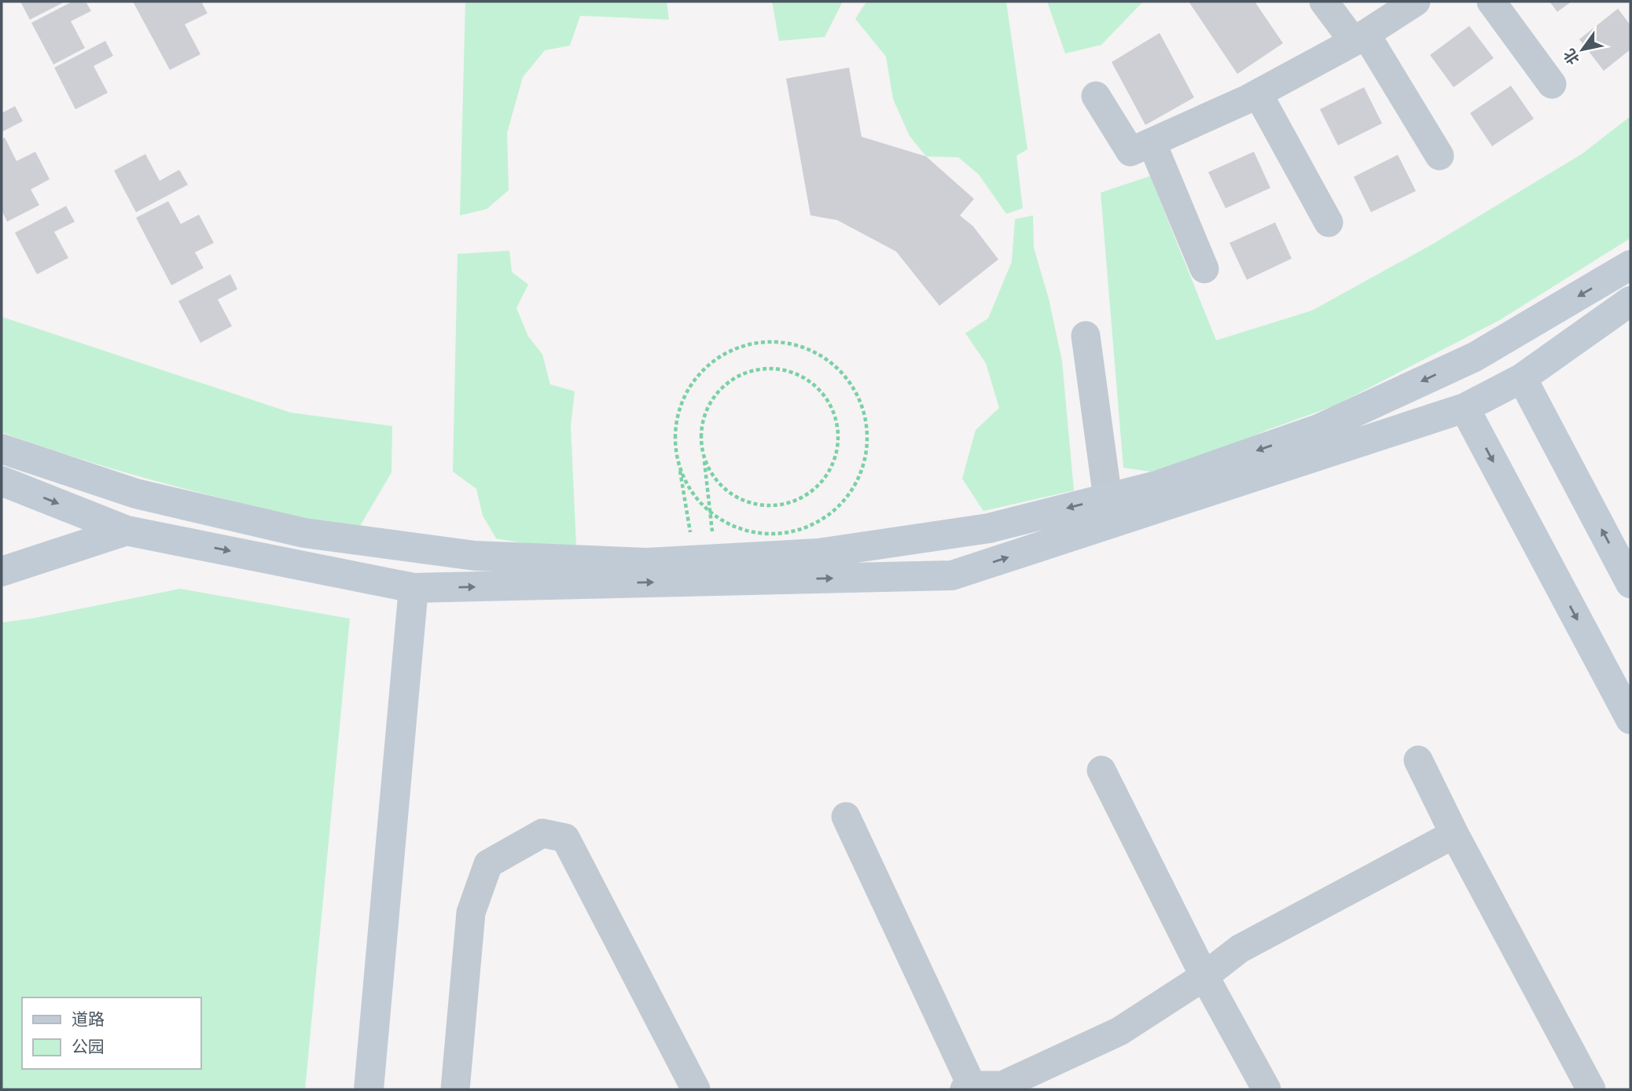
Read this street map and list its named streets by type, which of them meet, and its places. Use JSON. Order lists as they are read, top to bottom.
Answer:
{
  "legend": ["道路", "公园"],
  "north": "bottom left"
}
